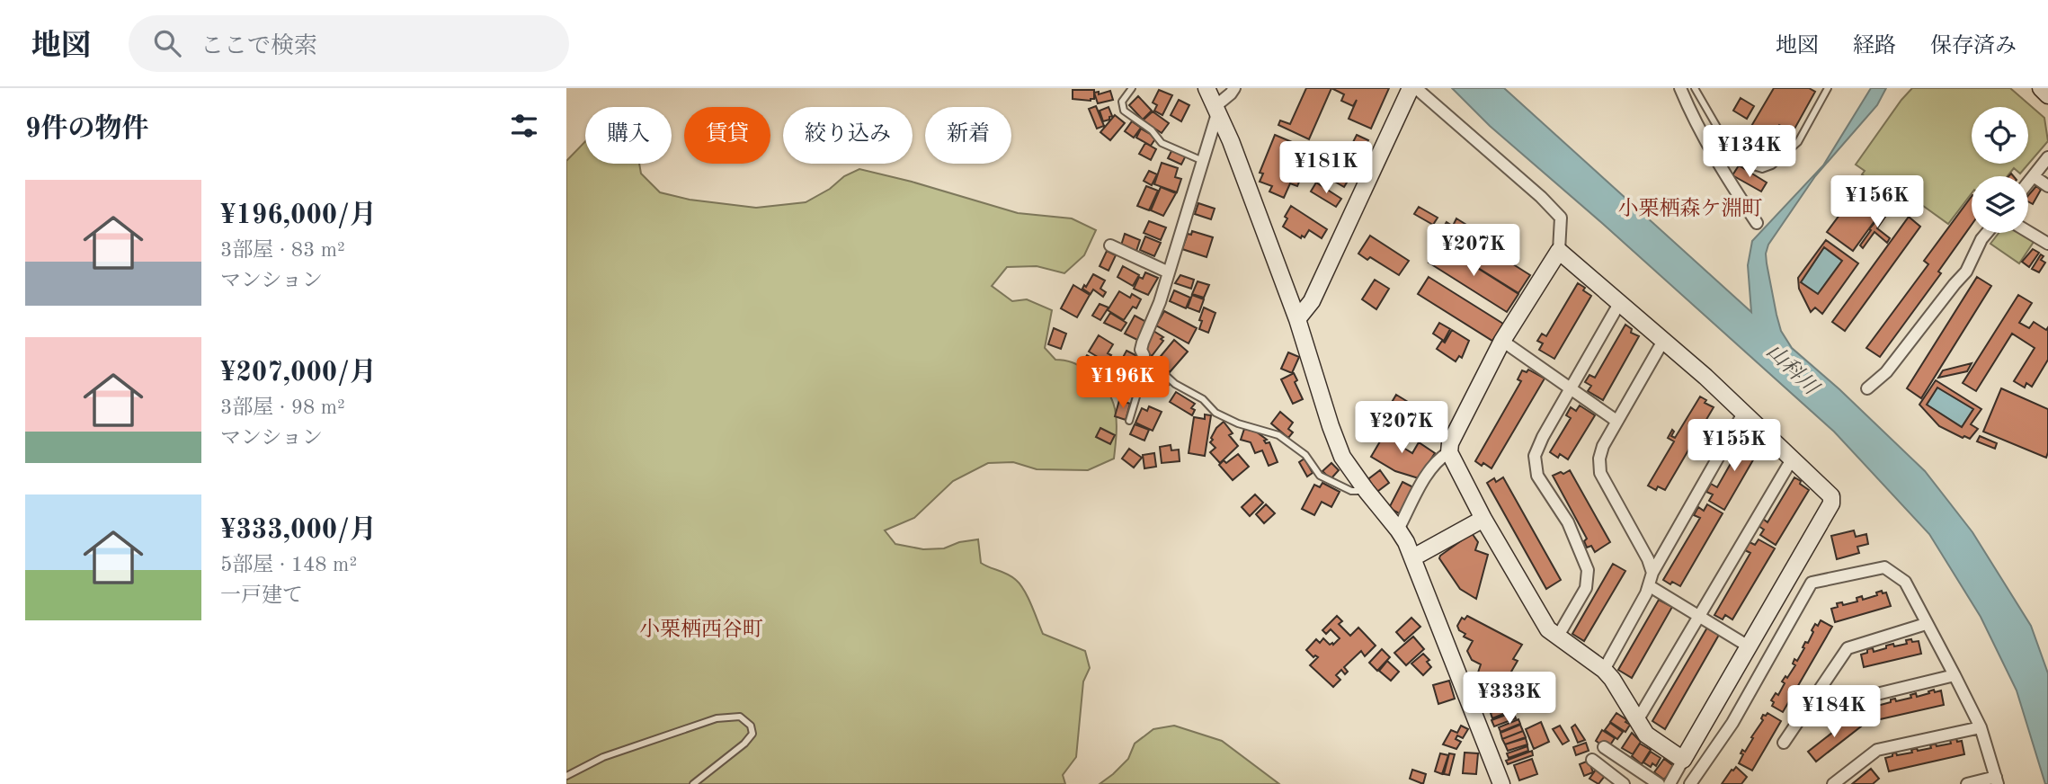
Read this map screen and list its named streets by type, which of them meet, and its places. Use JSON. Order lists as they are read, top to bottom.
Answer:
{
  "districts": ["小栗栖森ケ淵町", "小栗栖西谷町"],
  "water": ["山科川"],
  "page": {
    "header": "地図",
    "search": "ここで検索",
    "nav": ["地図", "経路", "保存済み"],
    "heading": "9件の物件",
    "chip": [
      "購入",
      "賃貸",
      "絞り込み",
      "新着"
    ],
    "price": [
      "¥134K",
      "¥181K",
      "¥156K",
      "¥207K",
      "¥196K",
      "¥207K",
      "¥155K",
      "¥333K",
      "¥184K"
    ],
    "list": [
      {
        "name": "¥196,000/月",
        "note": "3部屋 · 83 m² · マンション"
      },
      {
        "name": "¥207,000/月",
        "note": "3部屋 · 98 m² · マンション"
      },
      {
        "name": "¥333,000/月",
        "note": "5部屋 · 148 m² · 一戸建て"
      }
    ]
  }
}
